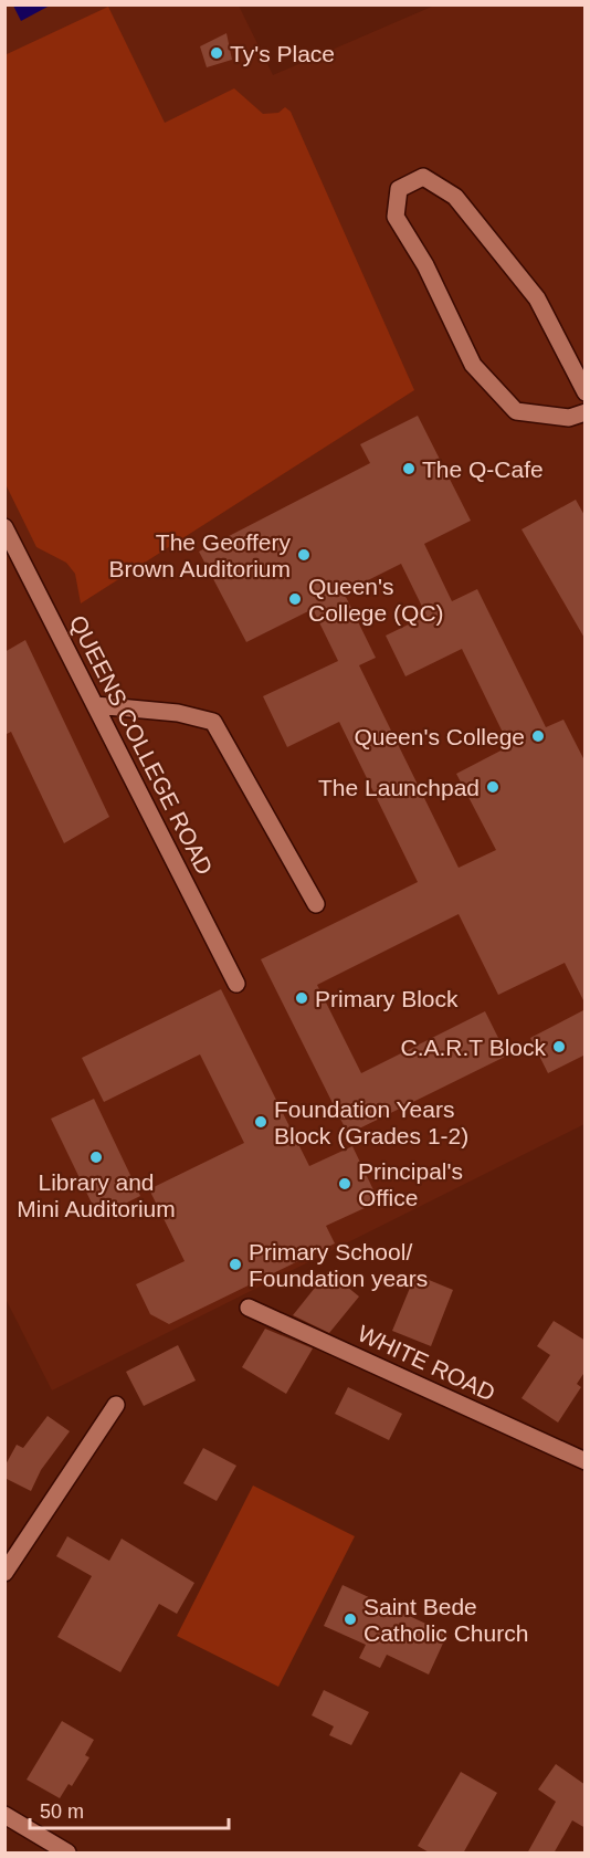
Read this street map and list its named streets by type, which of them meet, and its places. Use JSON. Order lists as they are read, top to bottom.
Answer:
{
  "streets": {
    "street": ["QUEENS COLLEGE ROAD", "WHITE ROAD"]
  },
  "places": [
    "Ty's Place",
    "The Q-Cafe",
    "The Geoffery Brown Auditorium",
    "Queen's College (QC)",
    "Queen's College",
    "The Launchpad",
    "Primary Block",
    "C.A.R.T Block",
    "Foundation Years Block (Grades 1-2)",
    "Library and Mini Auditorium",
    "Principal's Office",
    "Primary School/ Foundation years",
    "Saint Bede Catholic Church"
  ],
  "scale_bar": "50 m"
}
